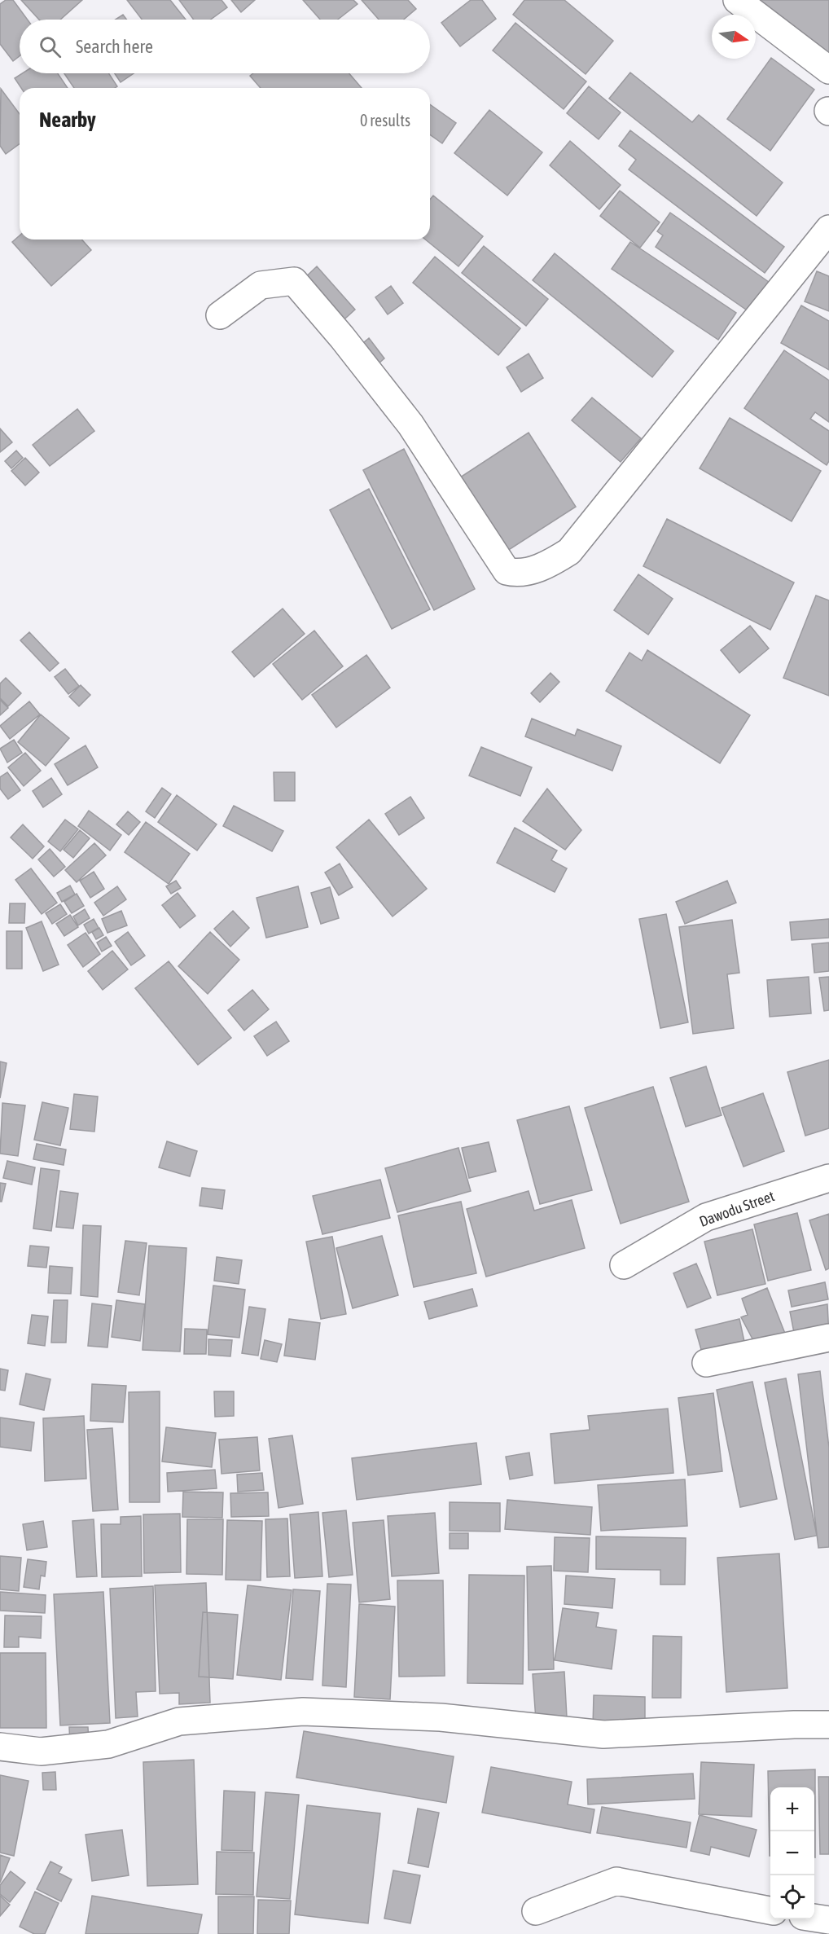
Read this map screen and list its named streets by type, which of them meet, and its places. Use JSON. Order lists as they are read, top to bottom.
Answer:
{
  "streets": {
    "street": ["Dawodu Street"]
  },
  "north": "right",
  "page": {
    "search": "Search here",
    "heading": ["Nearby", "0 results"],
    "map_buttons": ["+", "−"]
  }
}
